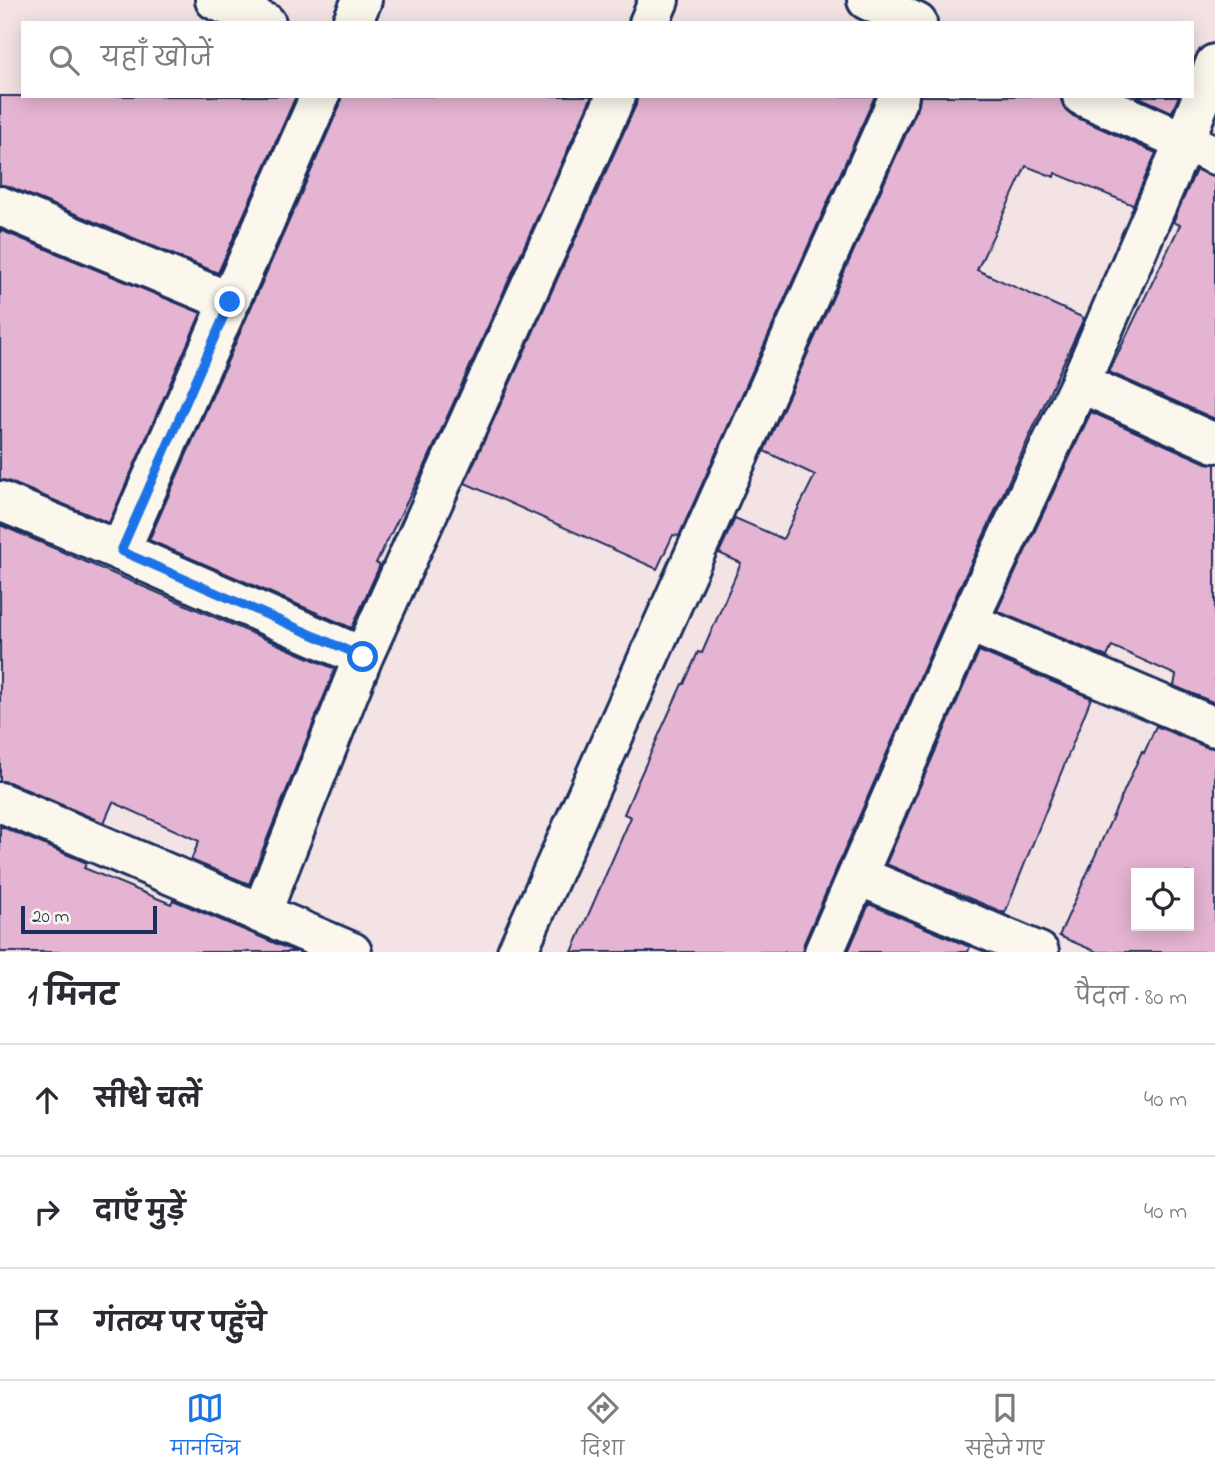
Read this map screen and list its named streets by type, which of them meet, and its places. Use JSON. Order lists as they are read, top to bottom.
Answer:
{
  "scale_bar": "20 m",
  "page": {
    "search": "यहाँ खोजें",
    "scale": "20 m",
    "heading": ["1 मिनट", "पैदल · 80 m"],
    "list": [
      ["सीधे चलें", "40 m"],
      ["दाएँ मुड़ें", "40 m"],
      "गंतव्य पर पहुँचे"
    ],
    "nav": ["मानचित्र", "दिशा", "सहेजे गए"]
  }
}
